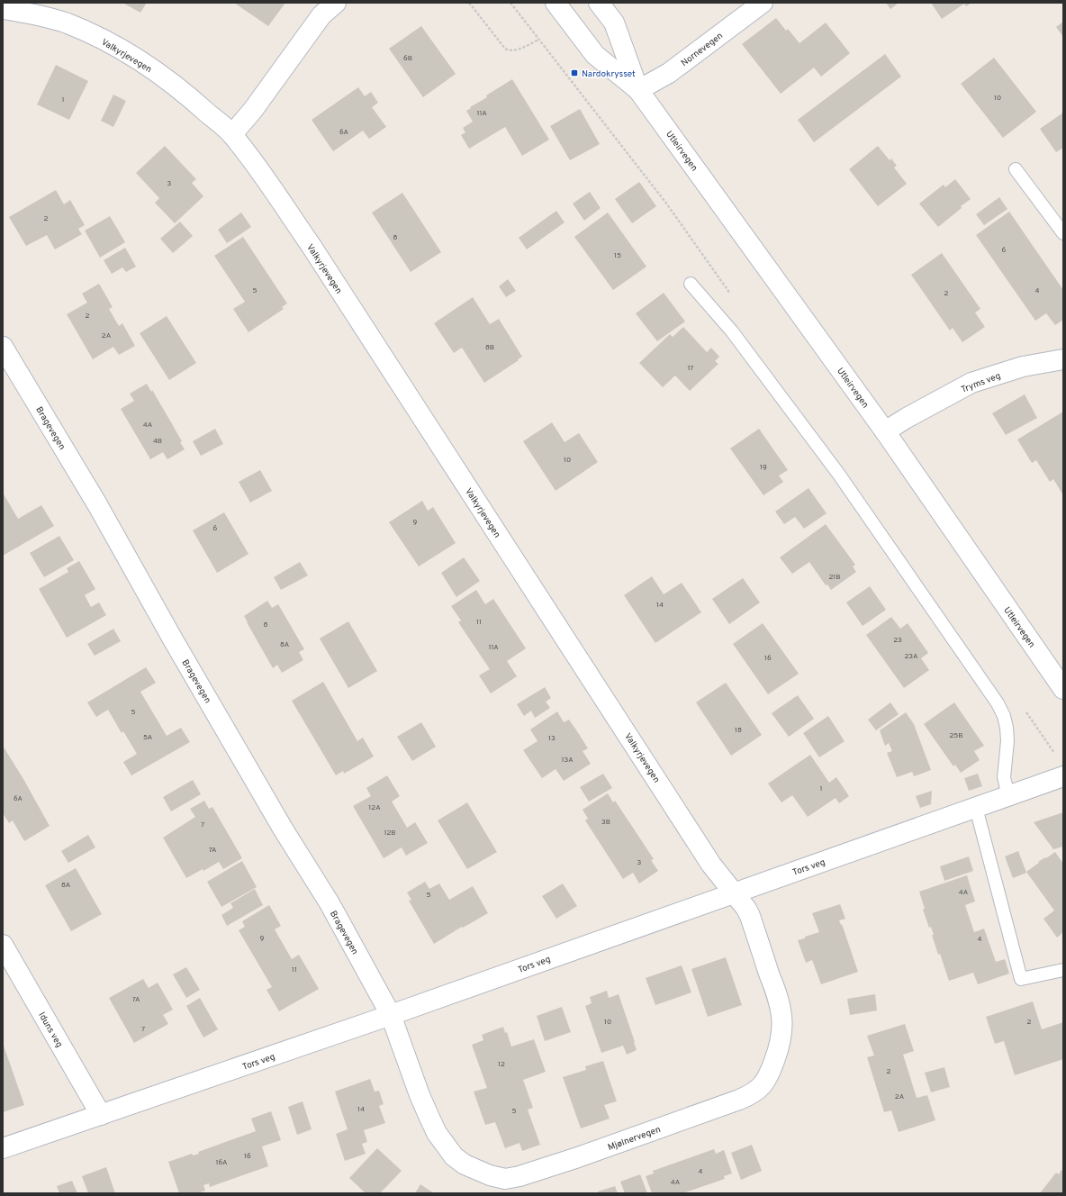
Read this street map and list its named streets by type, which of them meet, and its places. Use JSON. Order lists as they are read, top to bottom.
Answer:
{
  "streets": {
    "street": [
      "Nornevegen",
      "Valkyrjevegen",
      "Utleirvegen",
      "Tryms veg",
      "Bragevegen",
      "Tors veg",
      "Iduns veg",
      "Mjølnervegen"
    ]
  },
  "crossings": [
    ["Nornevegen", "Utleirvegen"],
    ["Valkyrjevegen", "Tors veg"],
    ["Valkyrjevegen", "Mjølnervegen"],
    ["Utleirvegen", "Tryms veg"],
    ["Bragevegen", "Tors veg"],
    ["Bragevegen", "Mjølnervegen"],
    ["Tors veg", "Iduns veg"],
    ["Tors veg", "Mjølnervegen"]
  ],
  "places": {
    "transit": ["Nardokrysset"]
  },
  "house_numbers": [
    "6B",
    "10",
    "1",
    "11A",
    "6A",
    "3",
    "2",
    "8",
    "6",
    "15",
    "5",
    "4",
    "2",
    "2",
    "2A",
    "8B",
    "17",
    "4A",
    "4B",
    "10",
    "19",
    "9",
    "6",
    "21B",
    "14",
    "11",
    "8",
    "23",
    "8A",
    "11A",
    "23A",
    "16",
    "5",
    "18",
    "25B",
    "5A",
    "13",
    "13A",
    "1",
    "6A",
    "12A",
    "3B",
    "7",
    "12B",
    "7A",
    "3",
    "8A",
    "4A",
    "5",
    "9",
    "4",
    "11",
    "7A",
    "10",
    "2",
    "7",
    "12",
    "2",
    "2A",
    "14",
    "5",
    "16",
    "16A",
    "4",
    "4A"
  ]
}
